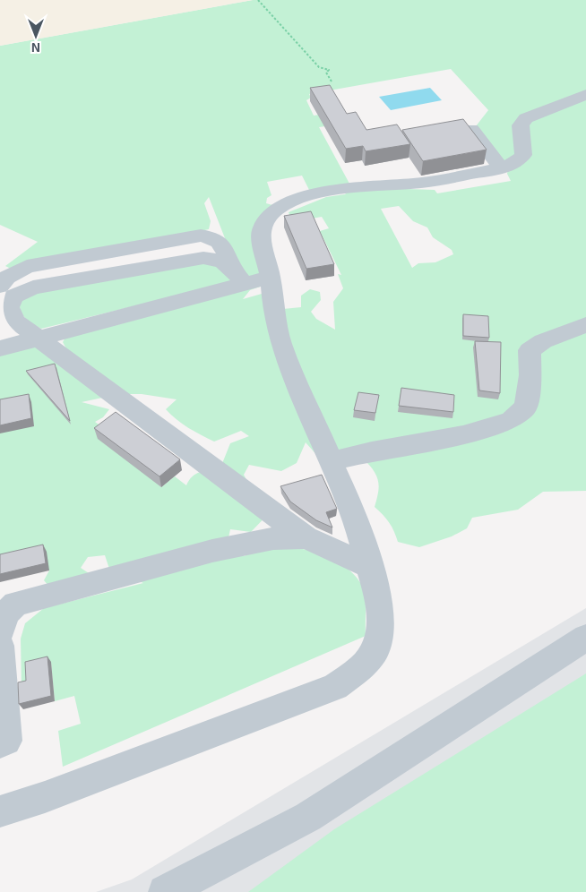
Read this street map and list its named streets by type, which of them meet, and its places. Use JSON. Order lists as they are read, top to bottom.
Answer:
{
  "north": "bottom"
}
